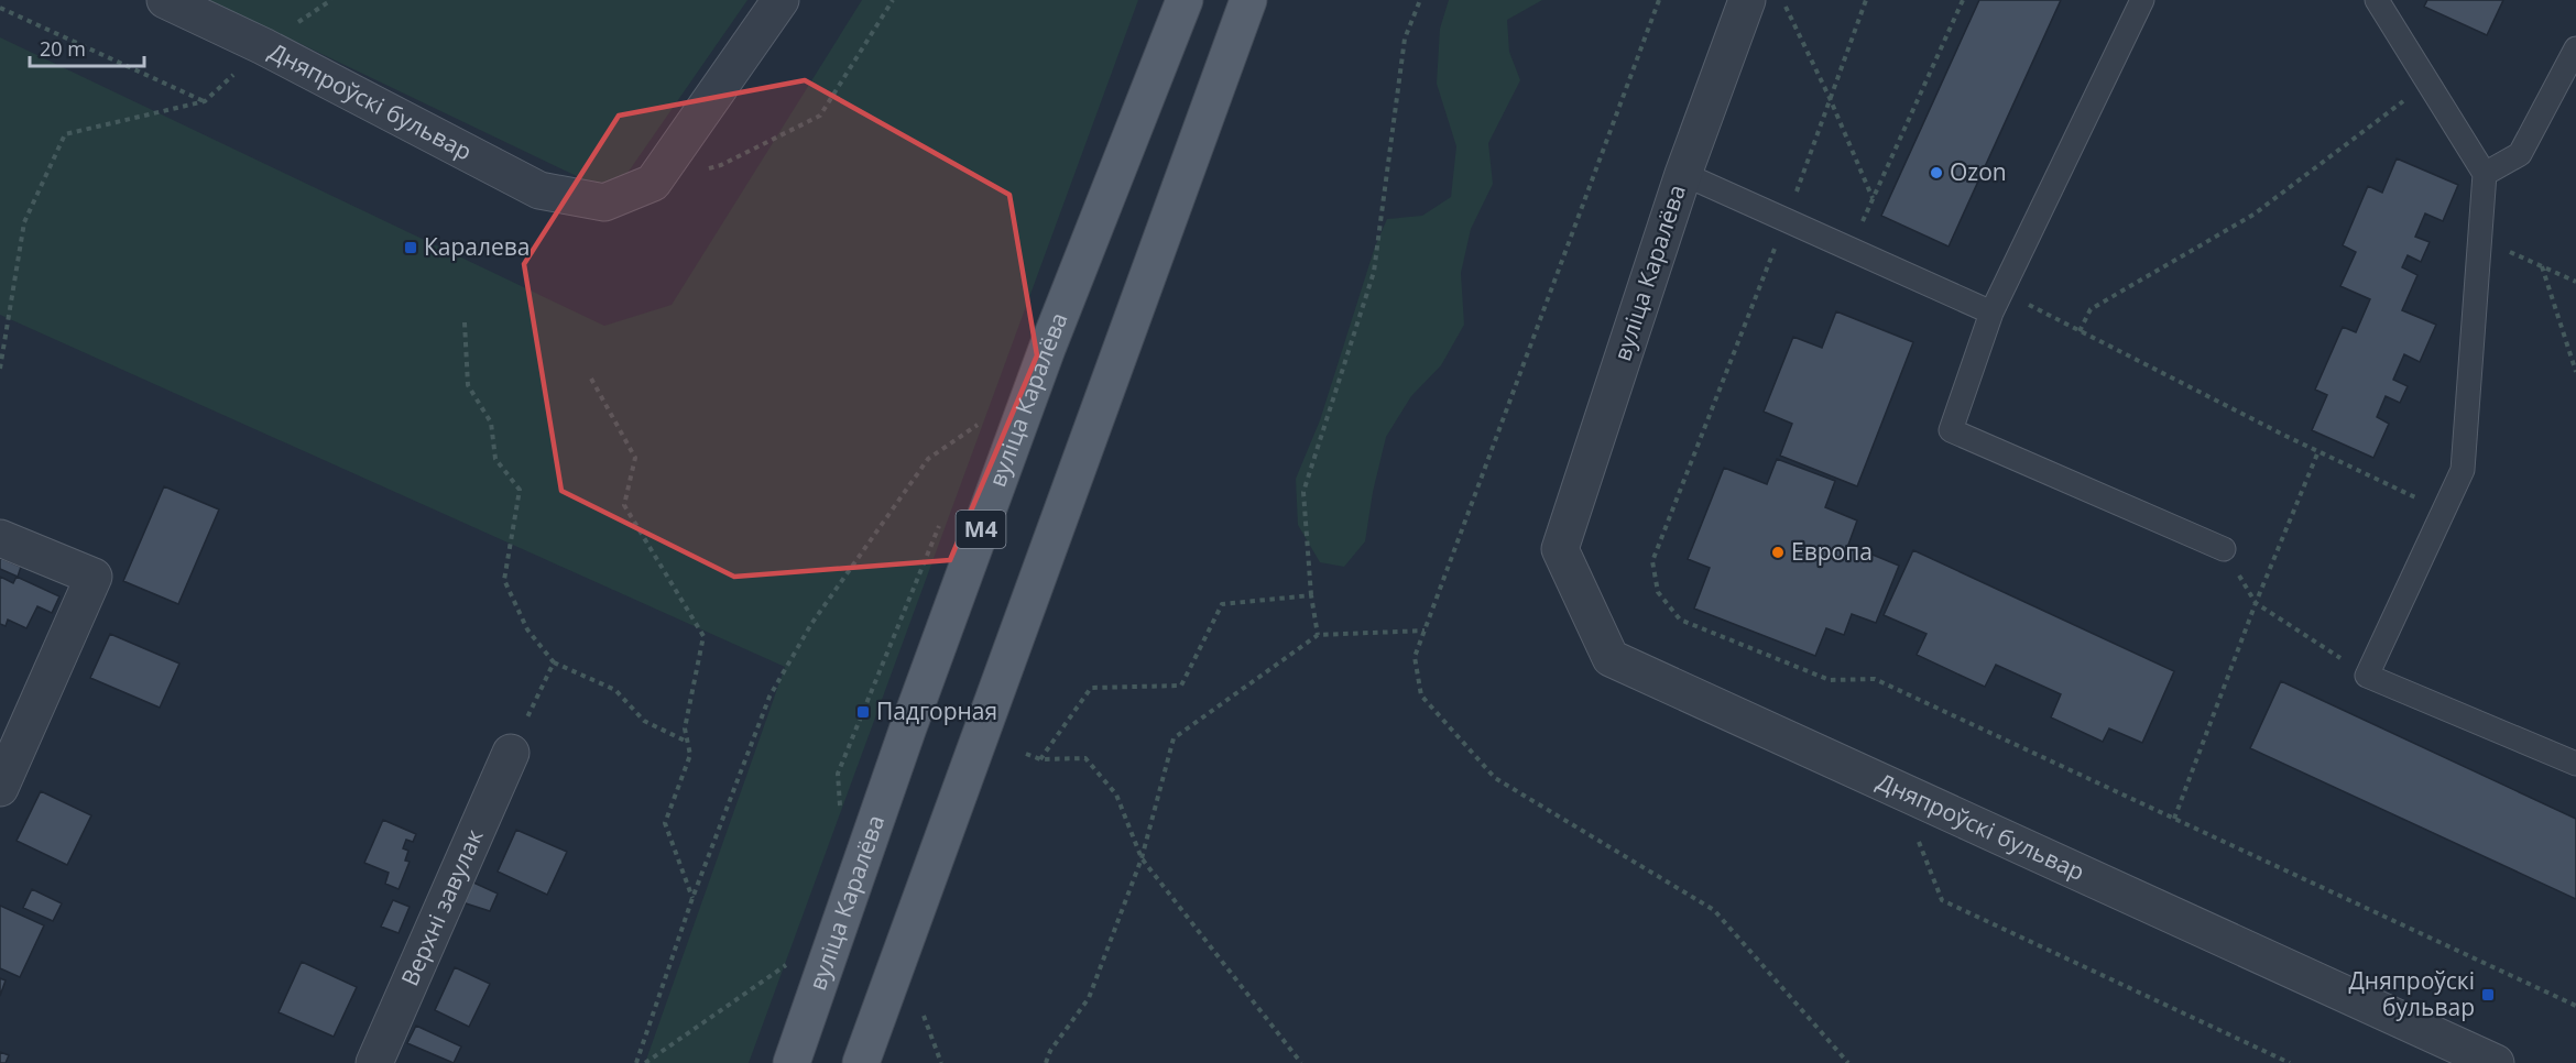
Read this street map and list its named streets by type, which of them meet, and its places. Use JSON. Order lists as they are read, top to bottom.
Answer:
{
  "streets": {
    "main road": ["вуліца Каралёва", "М4"],
    "street": ["Дняпроўскі бульвар", "Верхні завулак"]
  },
  "crossings": [
    ["Дняпроўскі бульвар", "вуліца Каралёва"]
  ],
  "places": {
    "other": ["Ozon", "Европа"],
    "transit": ["Каралева", "Падгорная", "Дняпроўскі бульвар"]
  },
  "scale_bar": "20 m"
}
